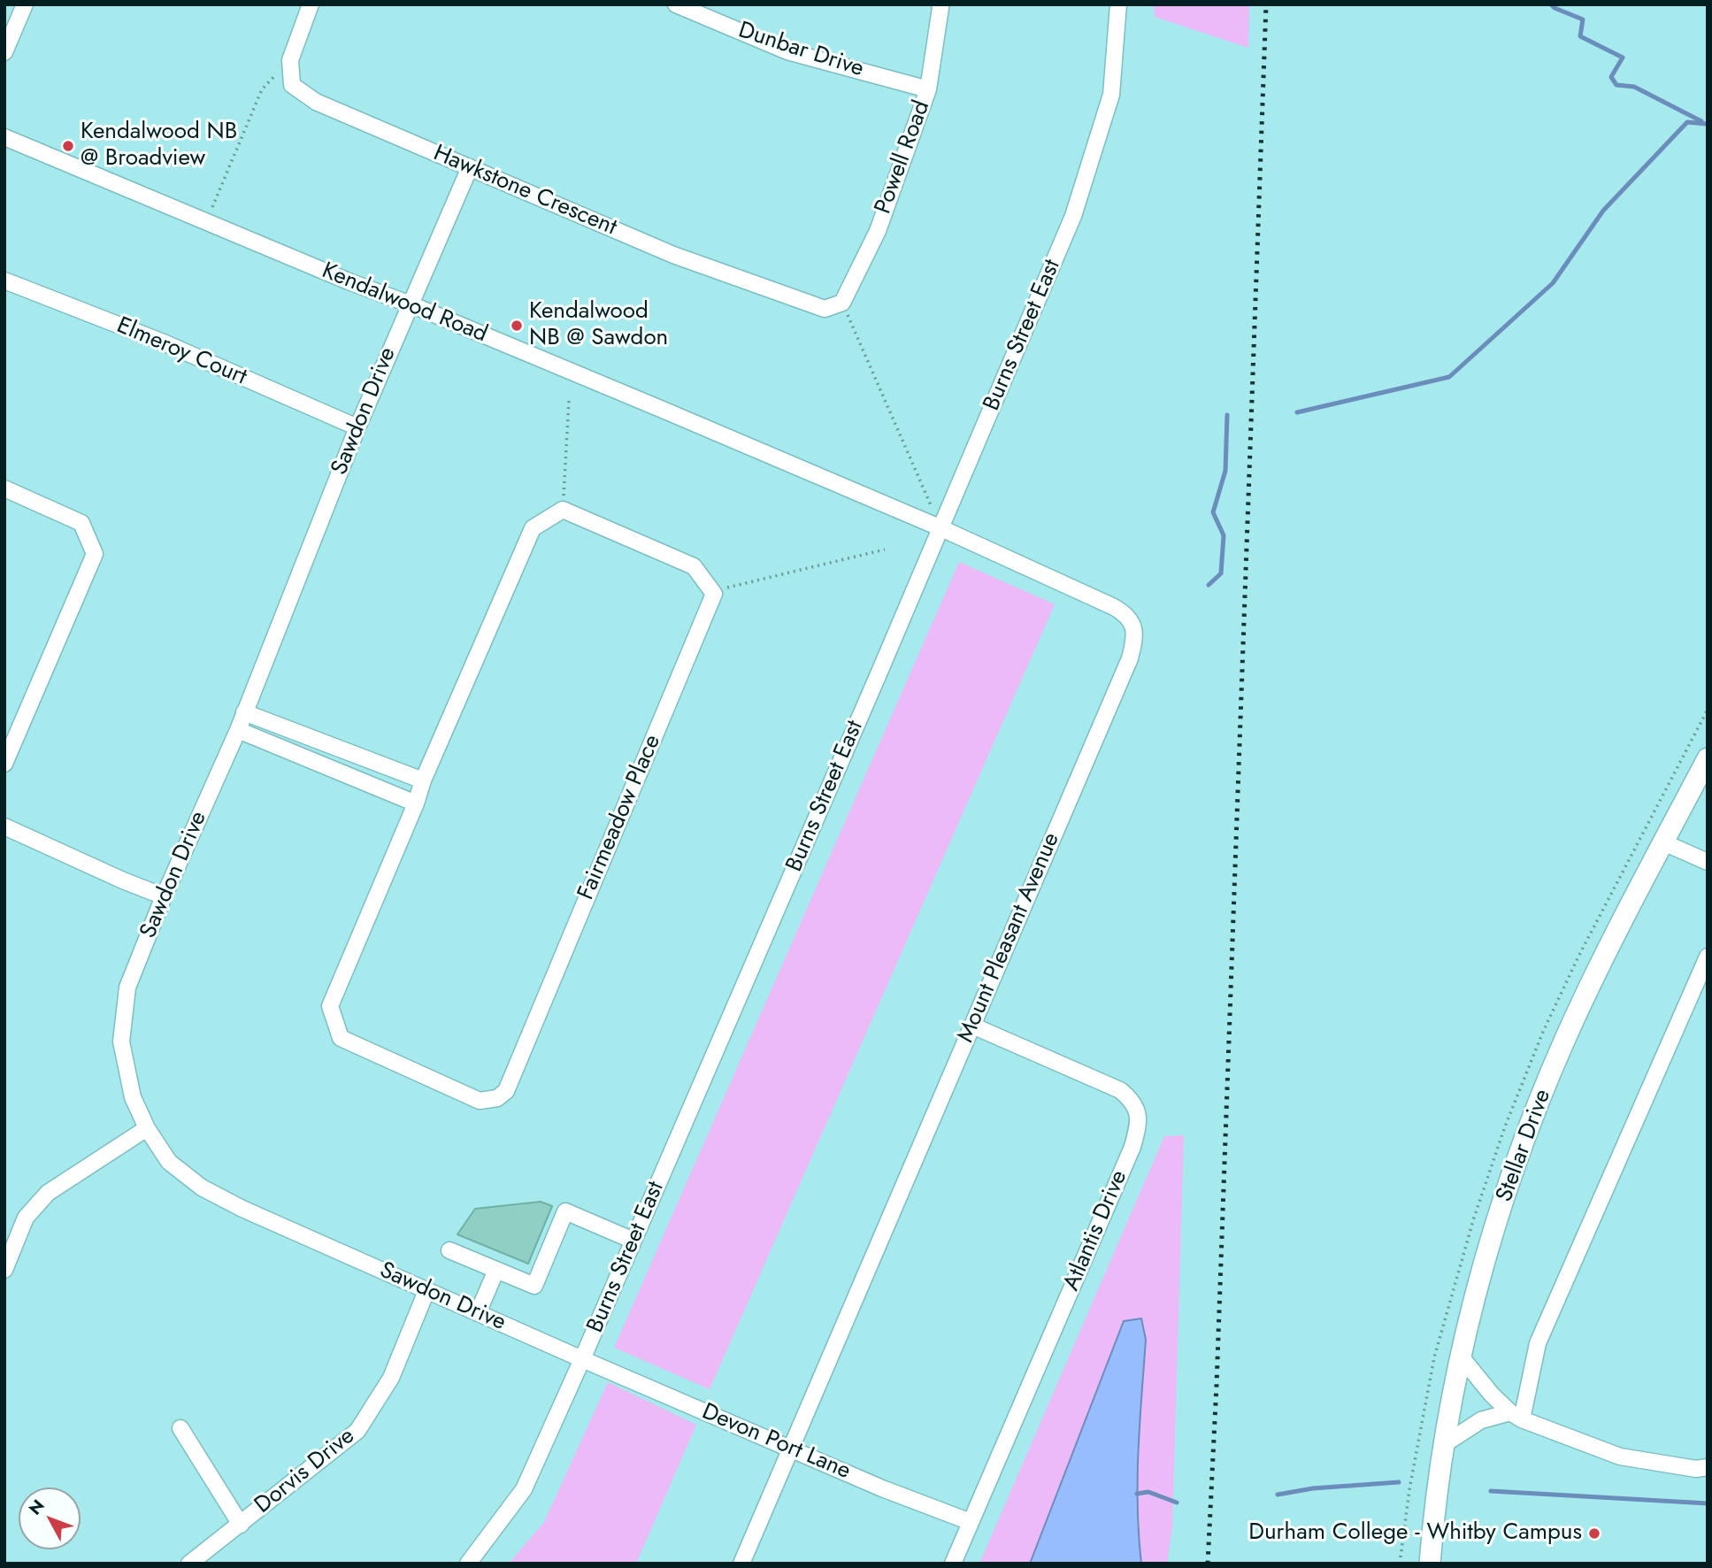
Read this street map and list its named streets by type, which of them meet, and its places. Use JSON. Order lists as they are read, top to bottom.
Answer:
{
  "streets": {
    "main road": ["Stellar Drive"],
    "street": [
      "Dunbar Drive",
      "Powell Road",
      "Hawkstone Crescent",
      "Kendalwood Road",
      "Burns Street East",
      "Elmeroy Court",
      "Sawdon Drive",
      "Fairmeadow Place",
      "Mount Pleasant Avenue",
      "Atlantis Drive",
      "Devon Port Lane",
      "Dorvis Drive"
    ]
  },
  "crossings": [
    ["Dunbar Drive", "Powell Road"],
    ["Powell Road", "Hawkstone Crescent"],
    ["Hawkstone Crescent", "Sawdon Drive"],
    ["Kendalwood Road", "Burns Street East"],
    ["Kendalwood Road", "Sawdon Drive"],
    ["Kendalwood Road", "Mount Pleasant Avenue"],
    ["Burns Street East", "Sawdon Drive"],
    ["Burns Street East", "Mount Pleasant Avenue"],
    ["Burns Street East", "Devon Port Lane"],
    ["Elmeroy Court", "Sawdon Drive"],
    ["Sawdon Drive", "Devon Port Lane"],
    ["Sawdon Drive", "Dorvis Drive"],
    ["Mount Pleasant Avenue", "Atlantis Drive"],
    ["Mount Pleasant Avenue", "Devon Port Lane"],
    ["Atlantis Drive", "Devon Port Lane"]
  ],
  "places": ["Kendalwood NB @ Broadview", "Kendalwood NB @ Sawdon", "Durham College - Whitby Campus"],
  "north": "top left"
}
